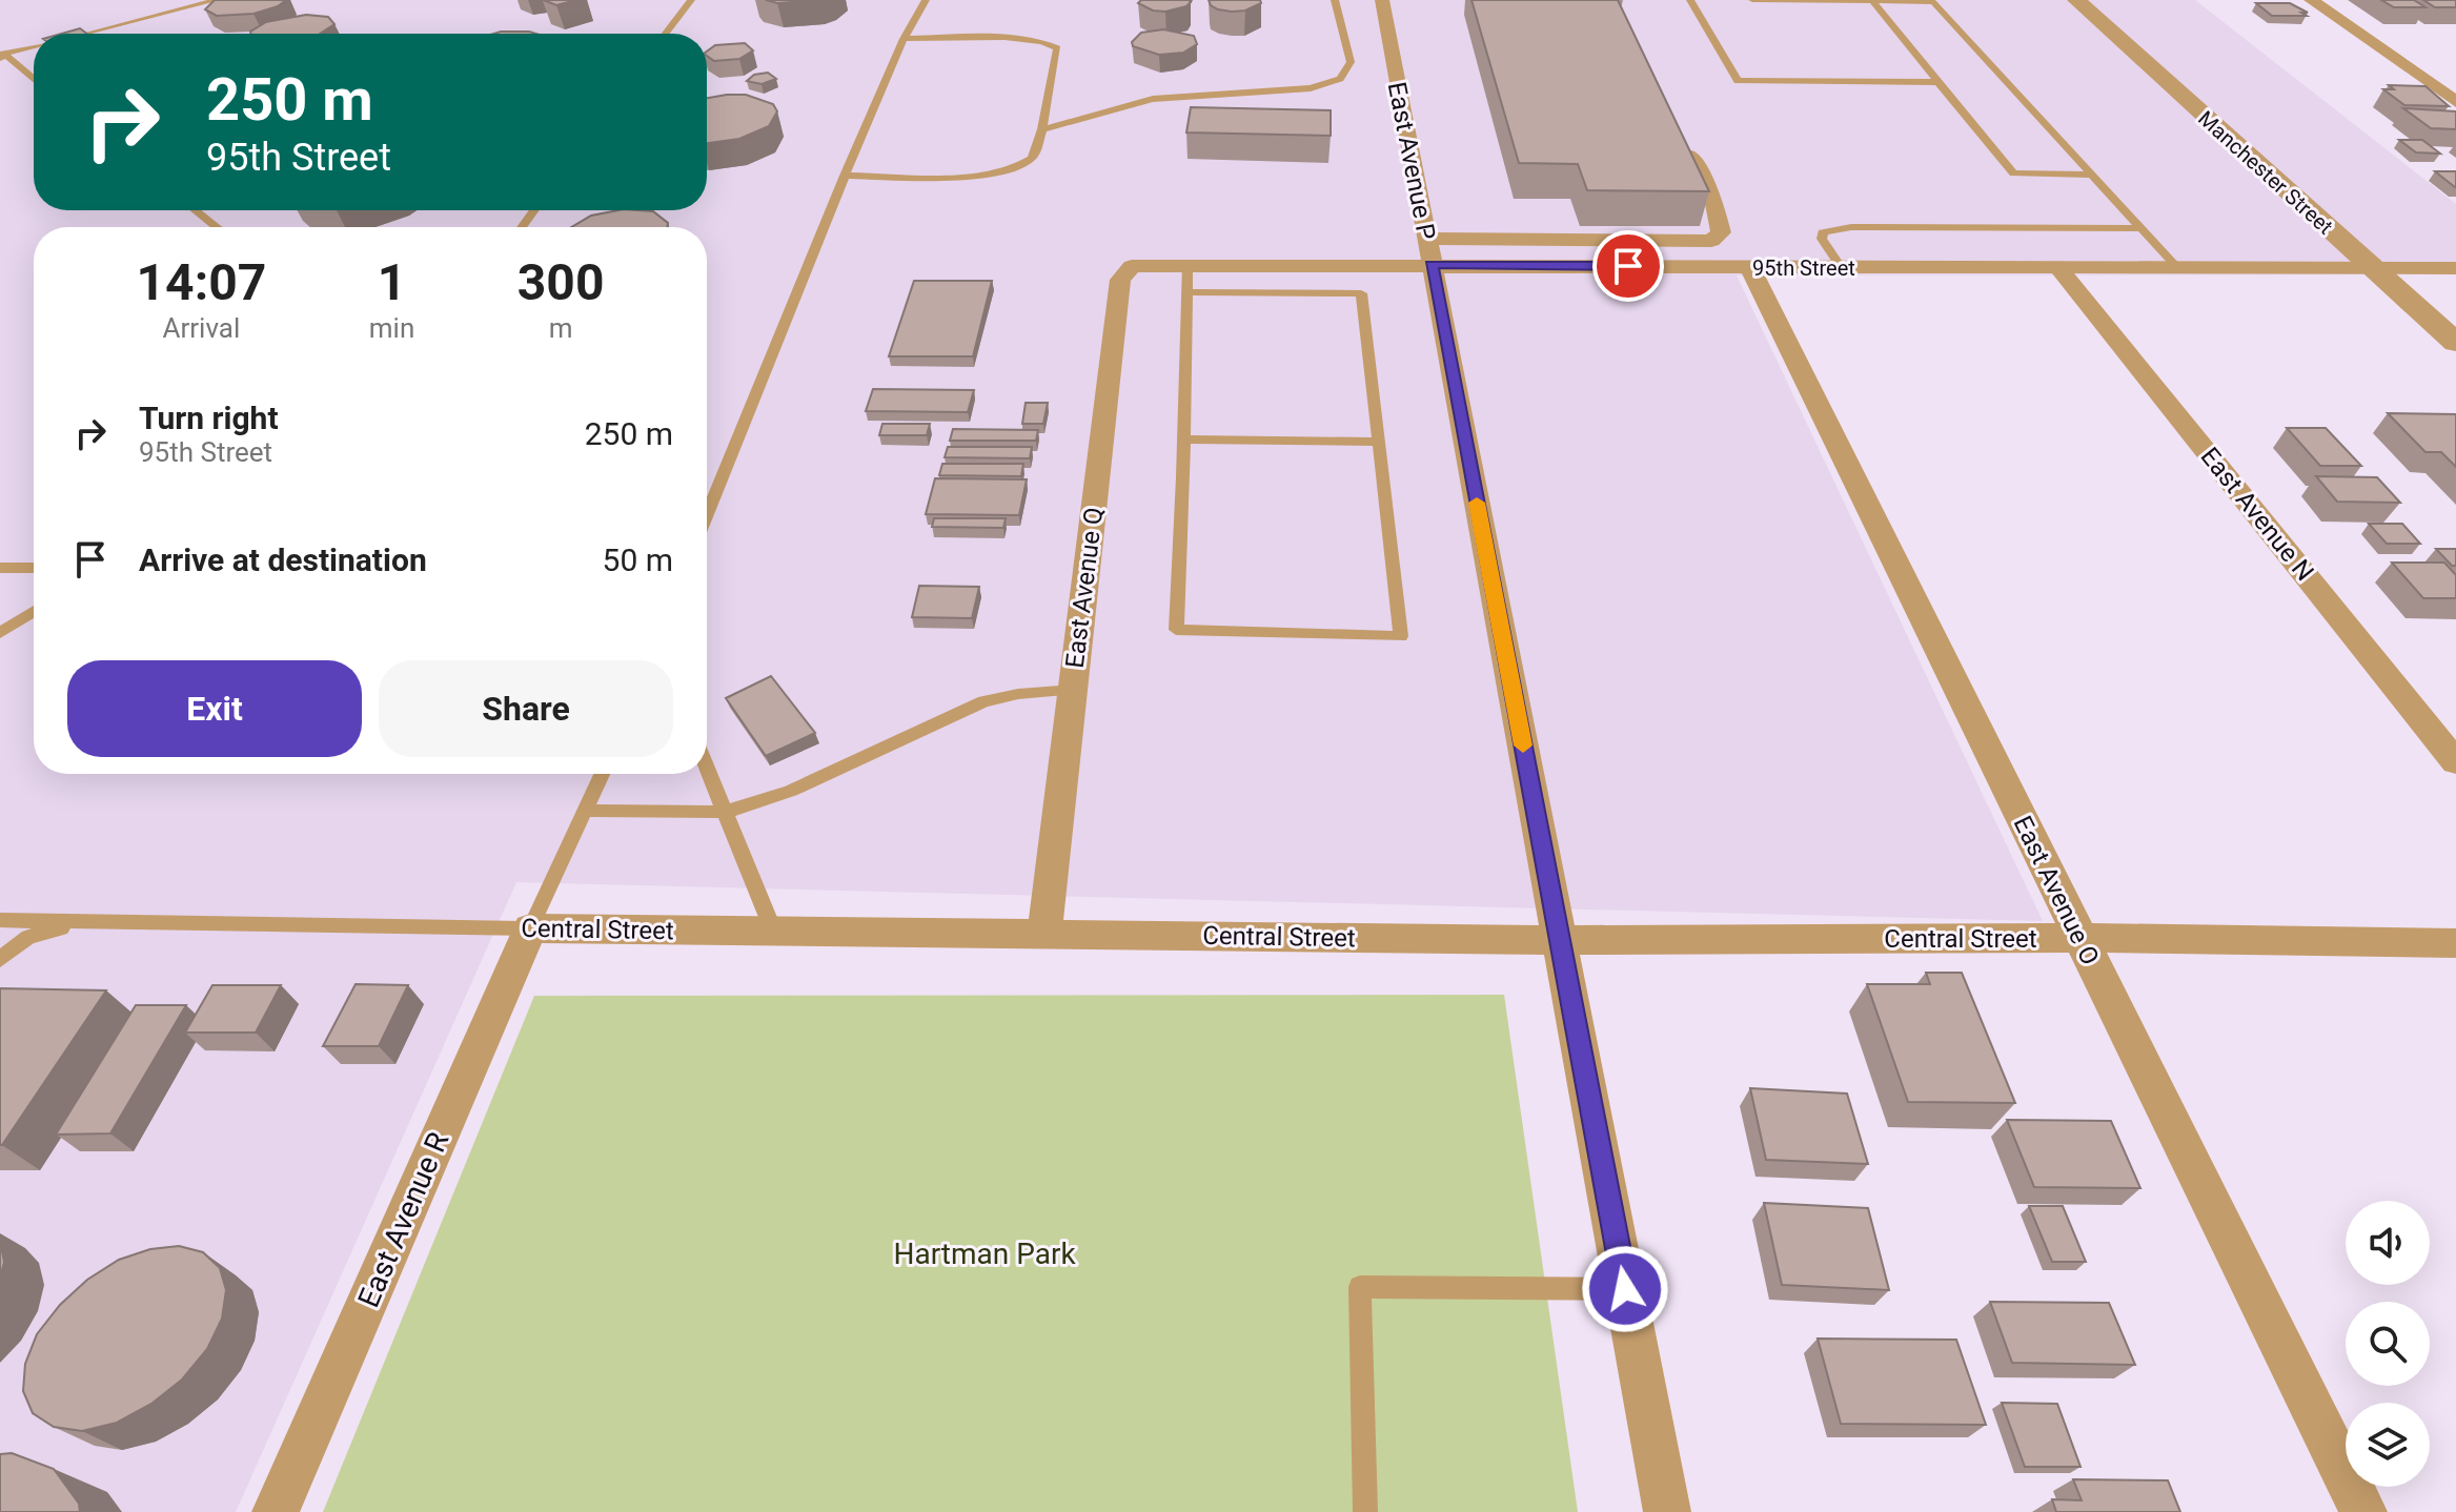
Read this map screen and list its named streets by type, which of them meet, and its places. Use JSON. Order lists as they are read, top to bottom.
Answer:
{
  "streets": {
    "street": [
      "East Avenue P",
      "Manchester Street",
      "95th Street",
      "East Avenue N",
      "East Avenue Q",
      "East Avenue O",
      "Central Street",
      "East Avenue R"
    ]
  },
  "crossings": [
    ["East Avenue P", "95th Street"],
    ["East Avenue P", "Central Street"],
    ["Manchester Street", "95th Street"],
    ["95th Street", "East Avenue N"],
    ["95th Street", "East Avenue Q"],
    ["95th Street", "East Avenue O"],
    ["East Avenue Q", "Central Street"],
    ["East Avenue O", "Central Street"],
    ["Central Street", "East Avenue R"]
  ],
  "parks": ["Hartman Park"],
  "page": {
    "turn": ["250 m", "95th Street"],
    "eta": [
      "14:07",
      "Arrival",
      "1",
      "min",
      "300",
      "m"
    ],
    "list": [
      {
        "name": "Turn right",
        "note": "95th Street",
        "value": "250 m"
      },
      {
        "name": "Arrive at destination",
        "value": "50 m"
      }
    ],
    "buttons": ["Exit", "Share"]
  }
}
